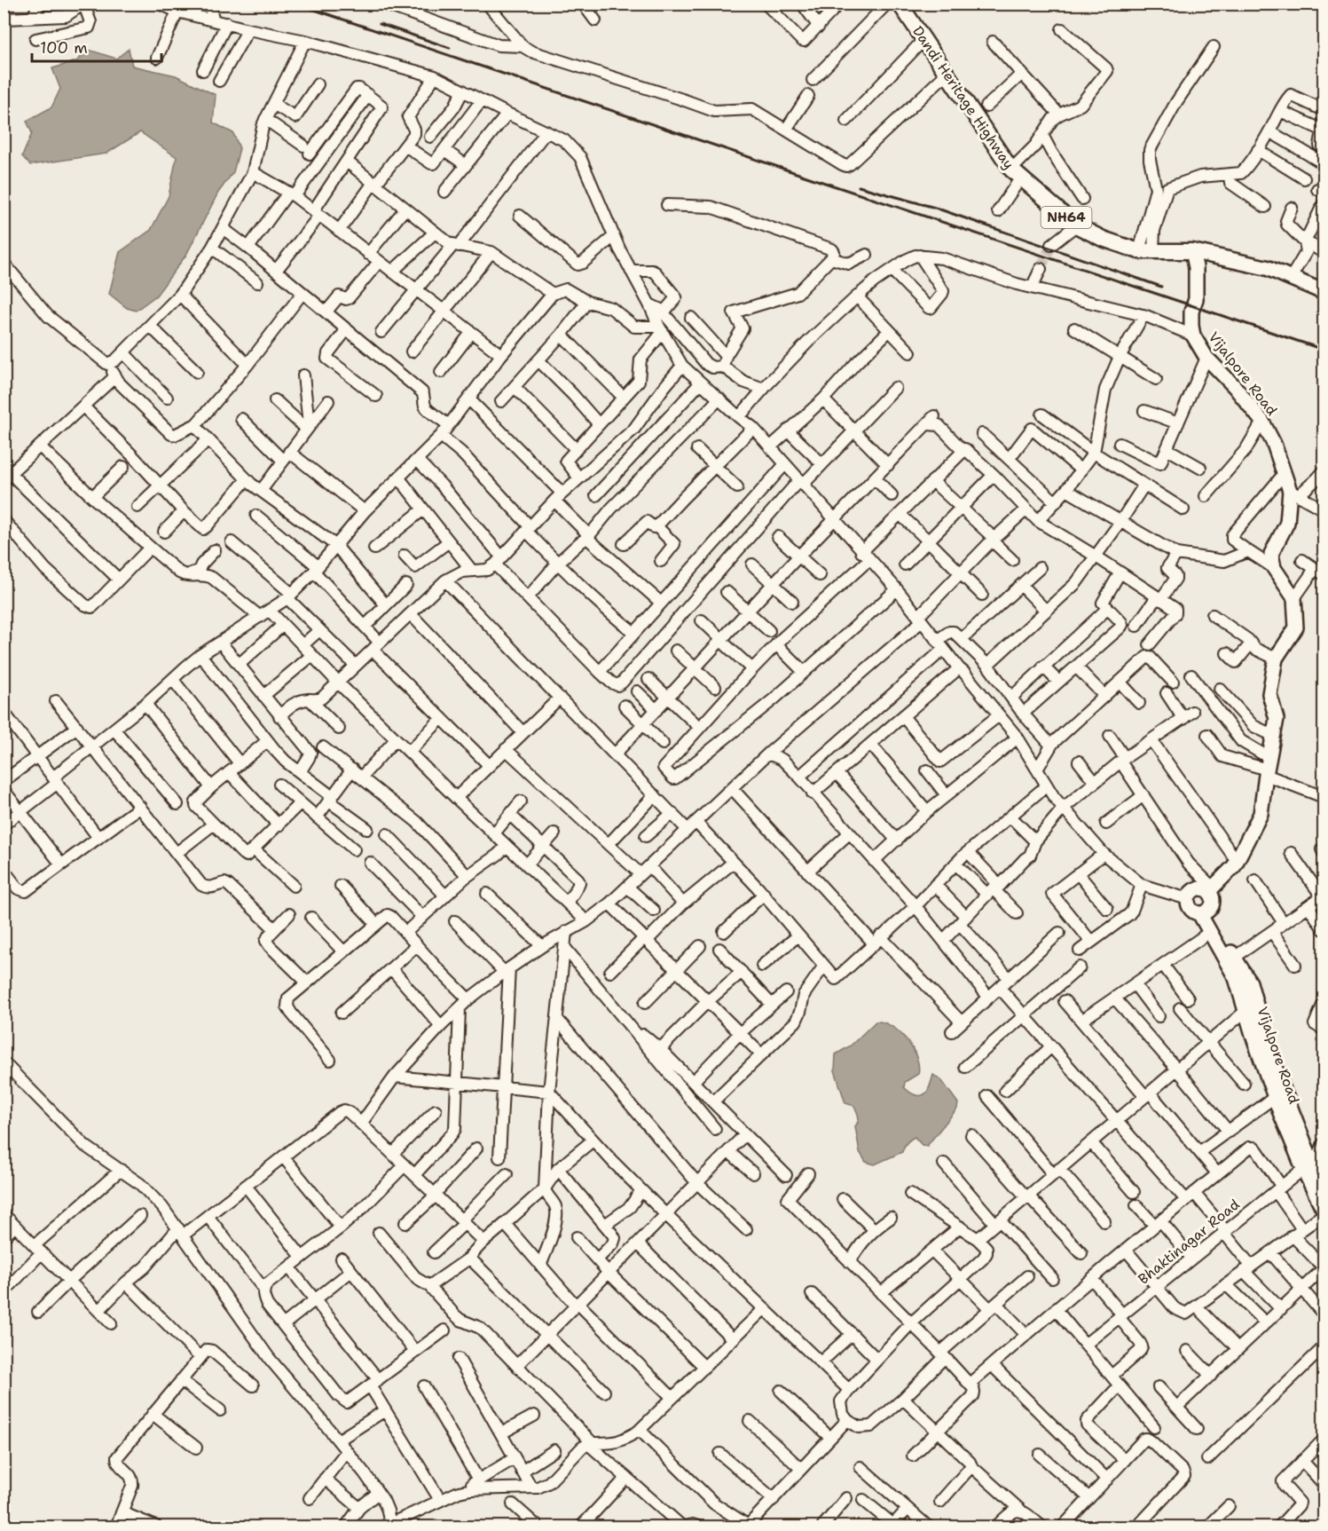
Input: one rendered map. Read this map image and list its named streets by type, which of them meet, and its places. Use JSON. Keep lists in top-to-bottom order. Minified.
{"streets":{"highway":["Dandi Heritage Highway","NH64"],"main road":["Vijalpore Road"],"street":["Bhaktinagar Road"]},"crossings":[["Dandi Heritage Highway","Vijalpore Road"],["Vijalpore Road","Bhaktinagar Road"]],"scale_bar":"100 m"}
